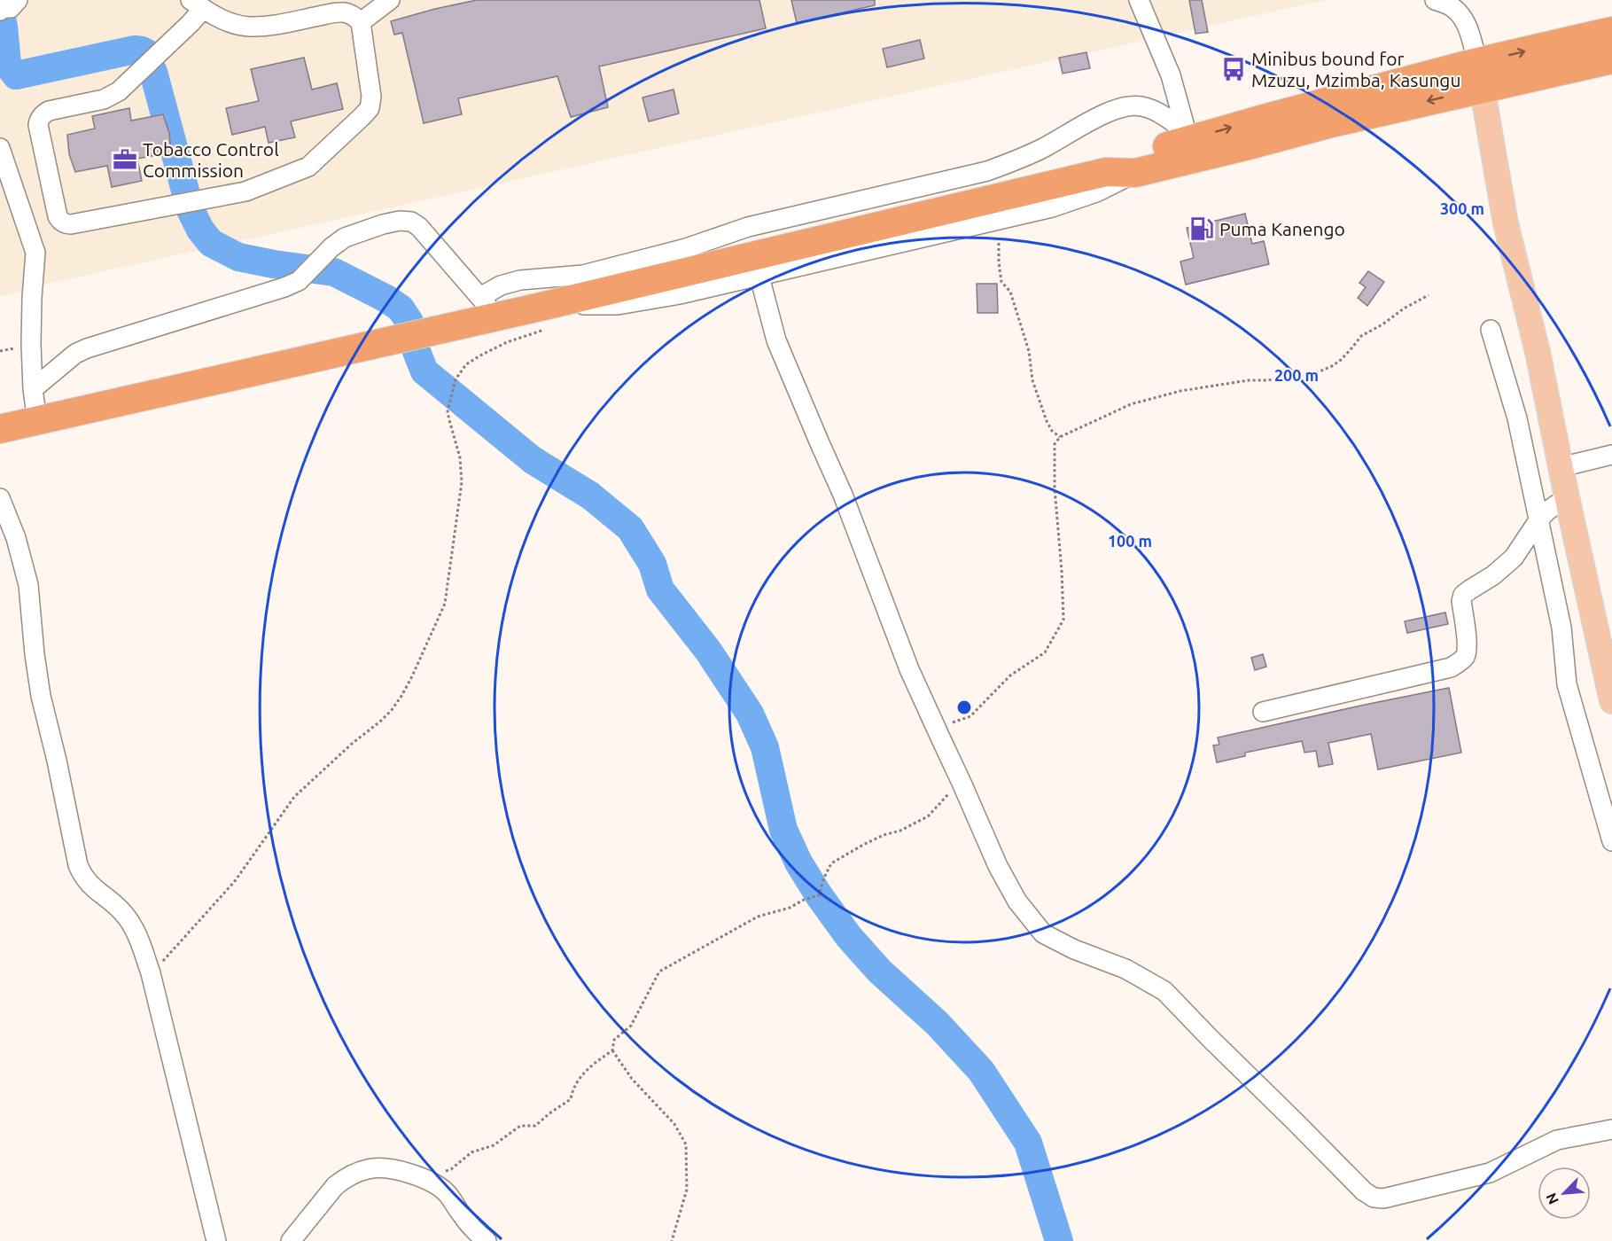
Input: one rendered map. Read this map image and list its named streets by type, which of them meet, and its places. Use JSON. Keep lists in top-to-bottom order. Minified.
{"places":{"bus stop":["Minibus bound for Mzuzu, Mzimba, Kasungu"],"office":["Tobacco Control Commission"],"fuel station":["Puma Kanengo"]},"north":"bottom left","rings":["300 m","200 m","100 m"]}
